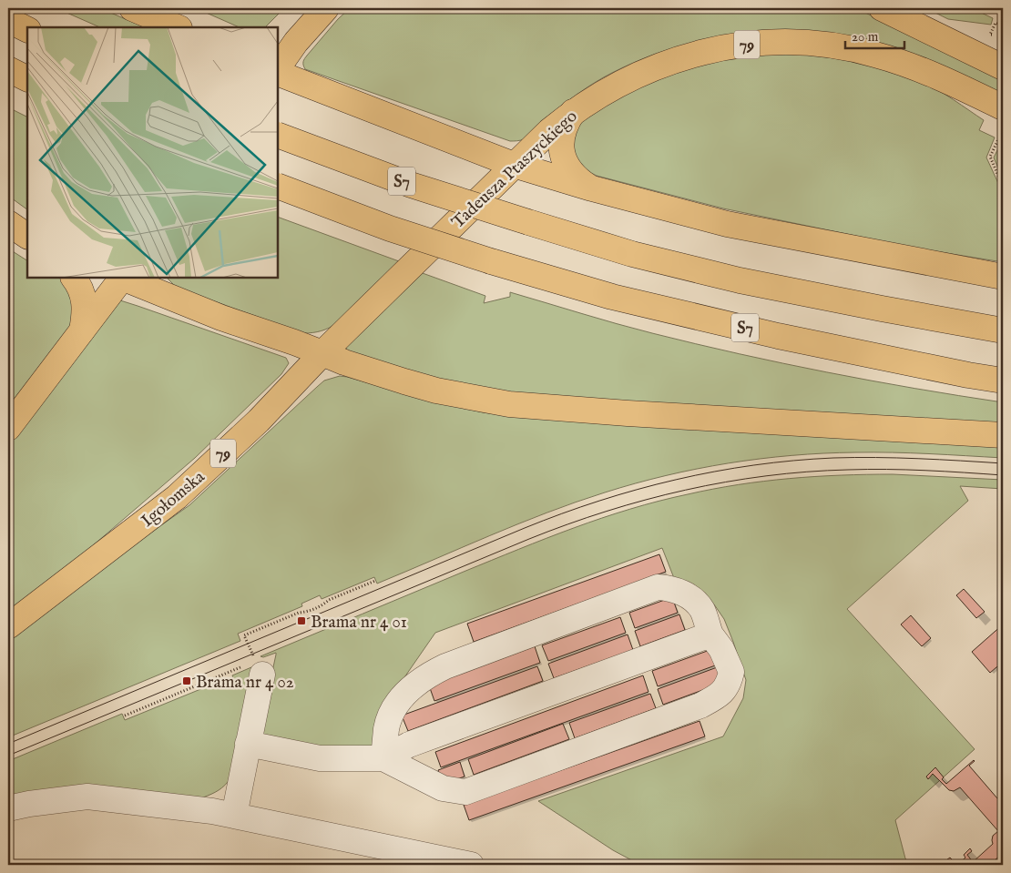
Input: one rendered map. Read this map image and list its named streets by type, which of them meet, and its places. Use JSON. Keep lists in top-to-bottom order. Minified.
{"streets":{"main road":["79","Tadeusza Ptaszyckiego","S7","Igołomska"]},"crossings":[["Tadeusza Ptaszyckiego","Igołomska"]],"places":{"transit":["Brama nr 4 01","Brama nr 4 02"]},"scale_bar":"20 m"}
